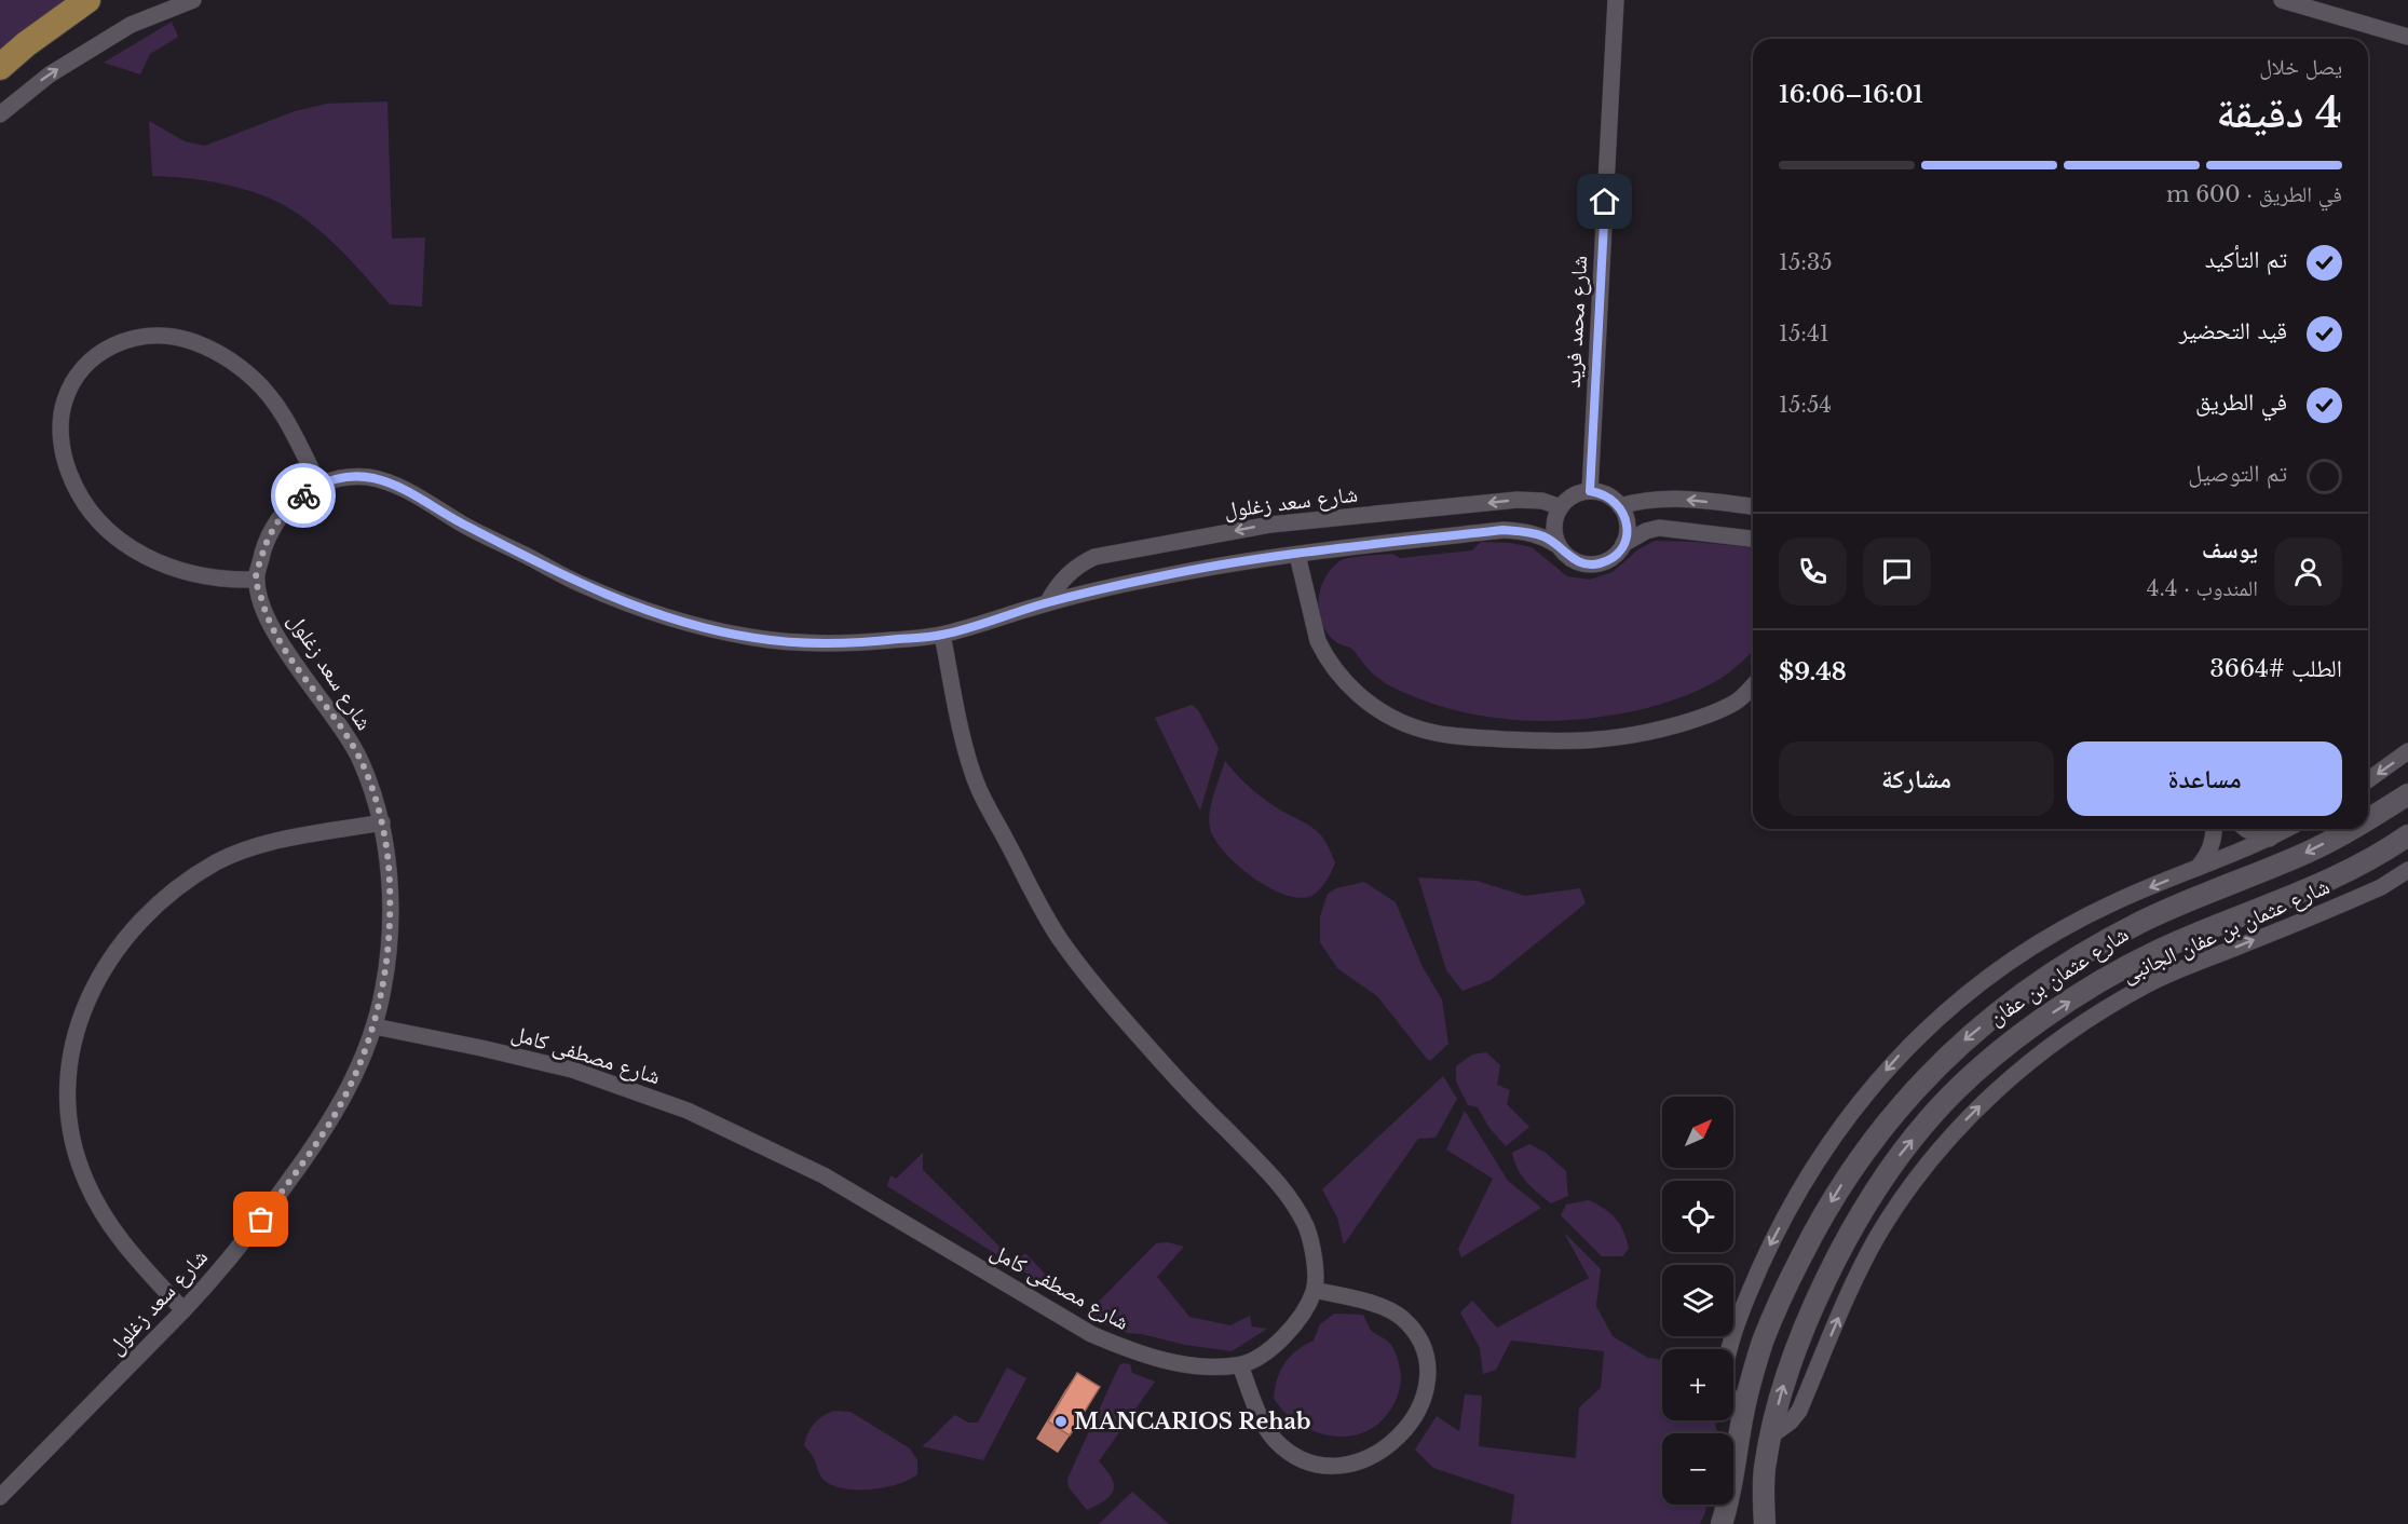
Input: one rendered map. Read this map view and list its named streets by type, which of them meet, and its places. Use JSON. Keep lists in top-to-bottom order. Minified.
{"streets":{"street":["شارع محمد فريد","شارع سعد زغلول","شارع عثمان بن عفان الجانبى","شارع عثمان بن عفان","شارع مصطفى كامل"]},"crossings":[["شارع محمد فريد","شارع سعد زغلول"],["شارع سعد زغلول","شارع مصطفى كامل"],["شارع عثمان بن عفان الجانبى","شارع عثمان بن عفان"]],"places":["MANCARIOS Rehab"],"north":"top right","page":{"heading":["4 دقيقة","يصل خلال","16:01–16:06"],"panel":["يوسف","المندوب · 4.4","الطلب #3664","$9.48"],"bar":"في الطريق · 600 m","list":[["تم التأكيد","15:35"],["قيد التحضير","15:41"],["في الطريق","15:54"],"تم التوصيل"],"buttons":["مساعدة","مشاركة"],"map_buttons":["+","−"]}}
